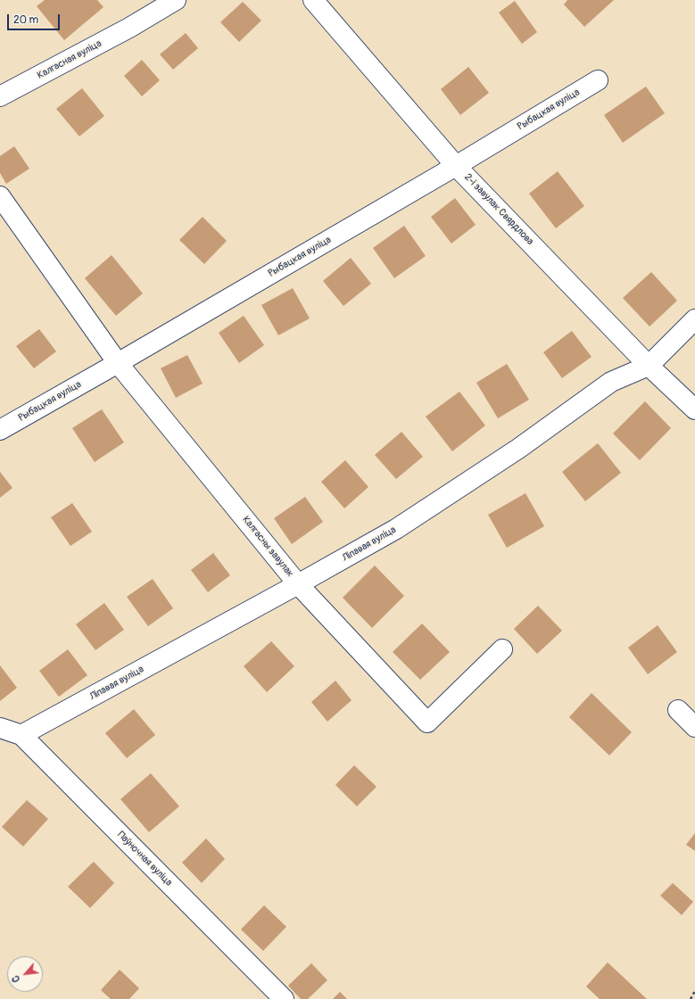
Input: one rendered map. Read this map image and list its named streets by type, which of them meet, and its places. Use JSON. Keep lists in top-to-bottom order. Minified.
{"streets":{"street":["Калгасная вуліца","Рыбацкая вуліца","2-і завулак Свярдлова","Ліпавая вуліца","Калгасны завулак","Паўночная вуліца"]},"crossings":[["Рыбацкая вуліца","2-і завулак Свярдлова"],["Рыбацкая вуліца","Калгасны завулак"],["2-і завулак Свярдлова","Ліпавая вуліца"],["Ліпавая вуліца","Калгасны завулак"],["Ліпавая вуліца","Паўночная вуліца"]],"scale_bar":"20 m","north":"bottom left"}
